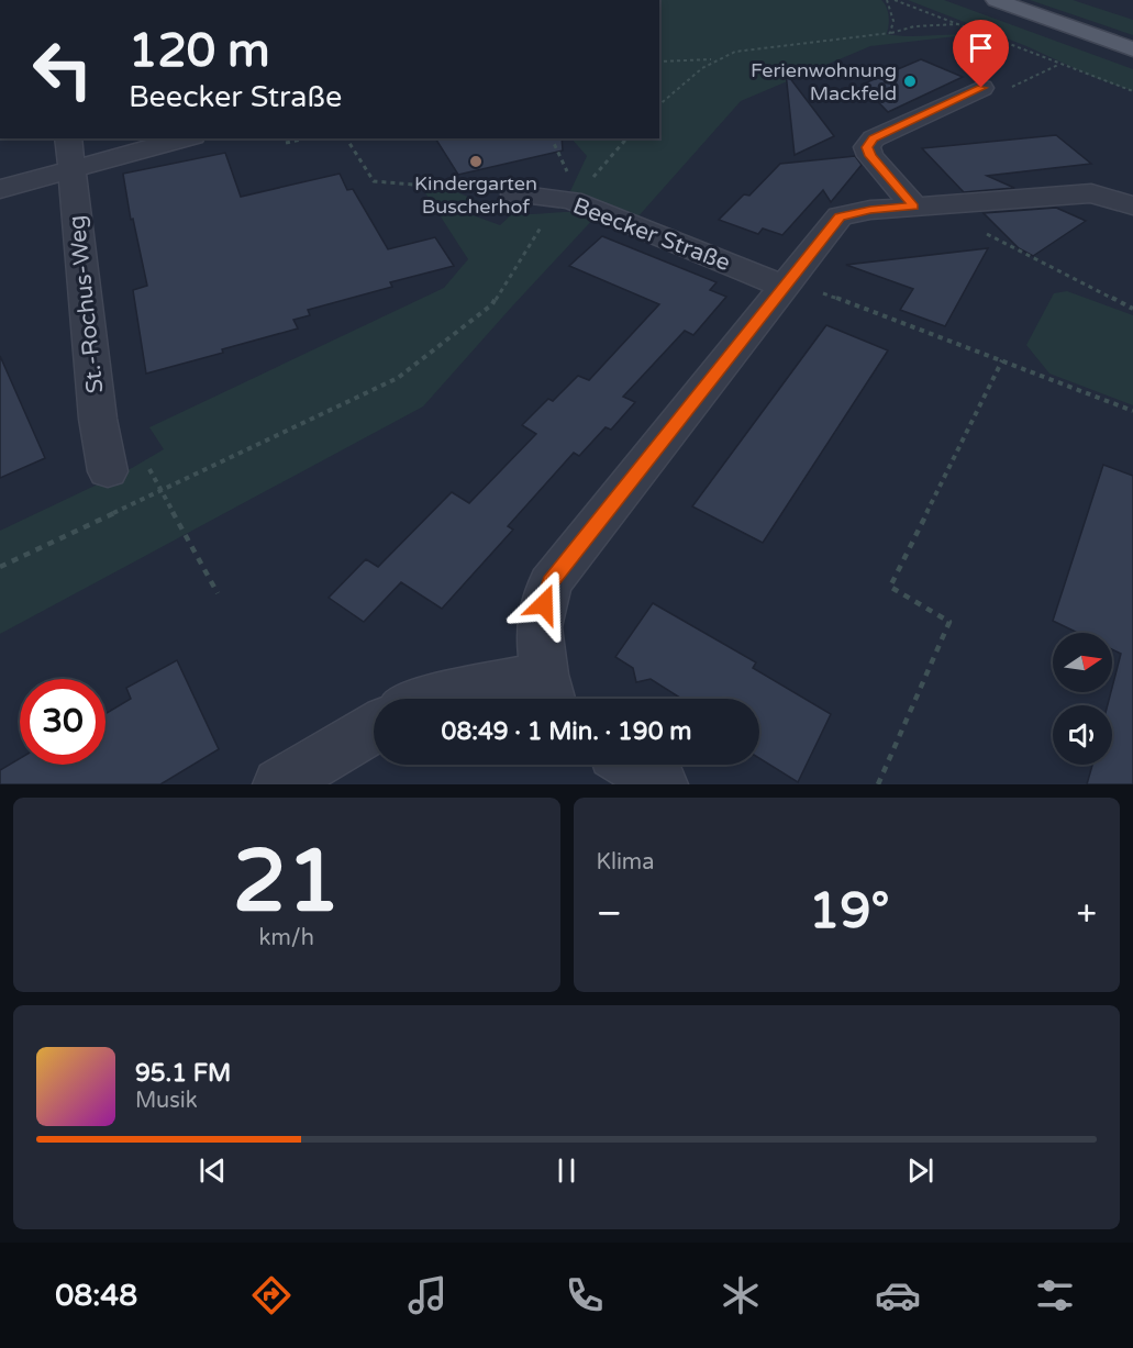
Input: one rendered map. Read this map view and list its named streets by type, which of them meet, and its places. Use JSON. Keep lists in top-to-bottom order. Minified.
{"streets":{"street":["Beecker Straße","St.-Rochus-Weg"]},"places":["Ferienwohnung Mackfeld","Kindergarten Buscherhof"],"north":"right","page":{"turn":["120 m","Beecker Straße"],"limit":"30","trip":"08:49 · 1 Min. · 190 m","tile":[["21","km/h"],"Klima"],"heat":["−","19°","+"],"song":["95.1 FM","Musik"],"tabs":"08:48"}}
